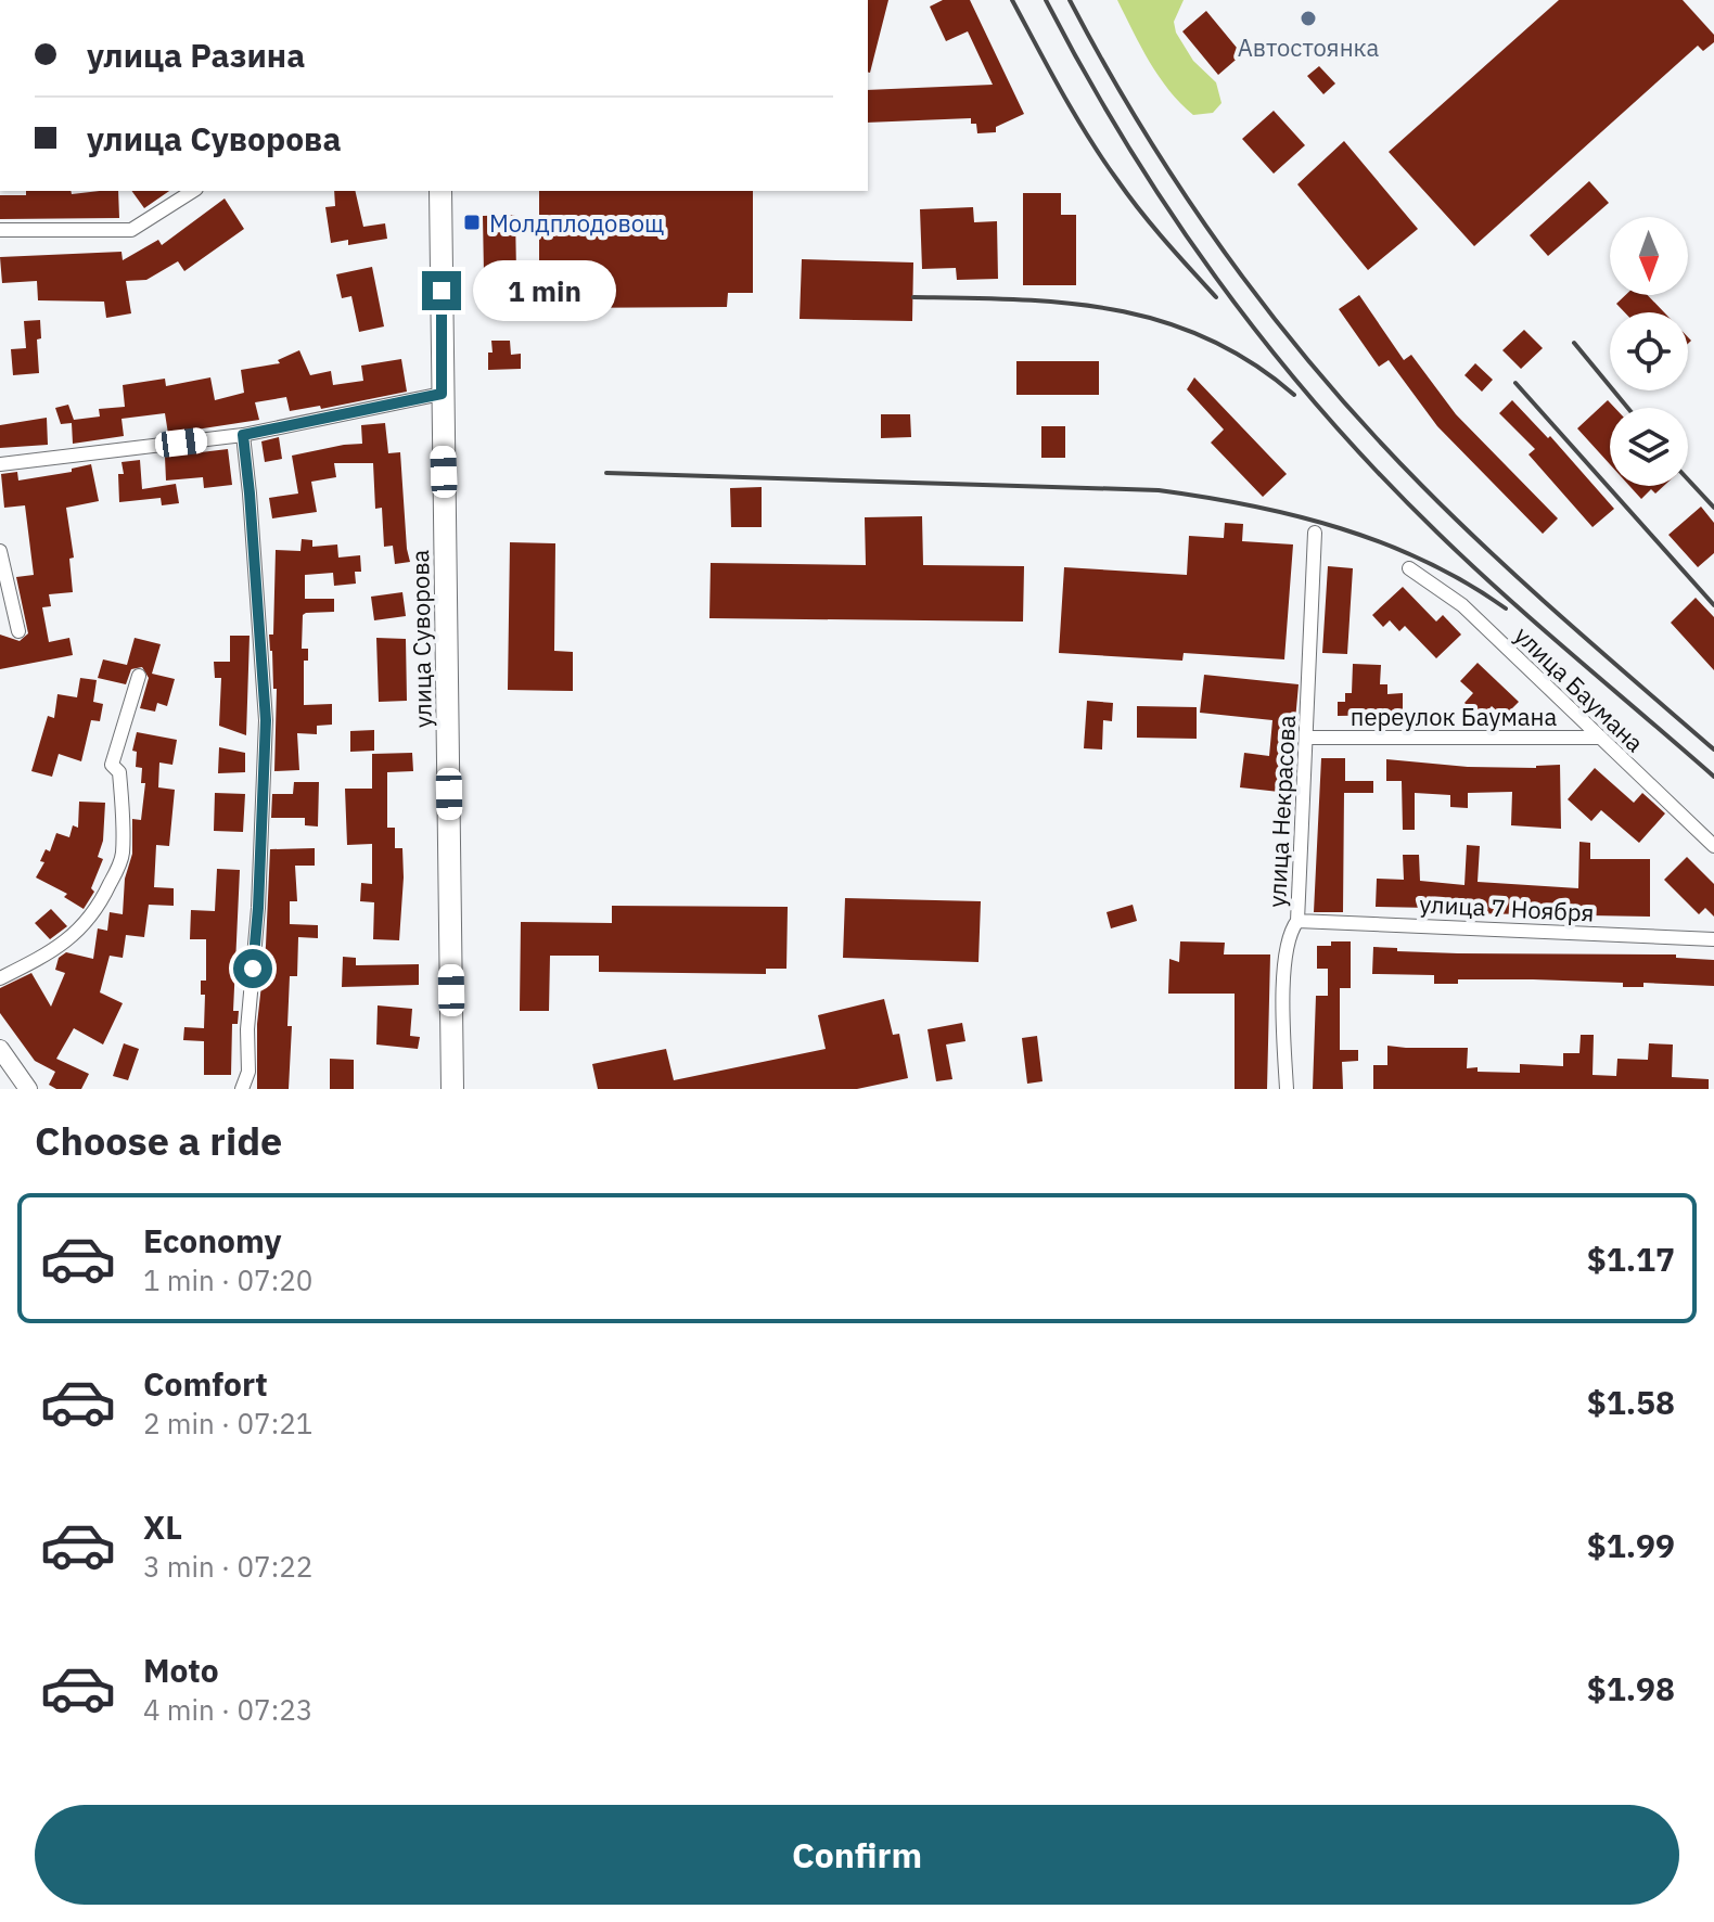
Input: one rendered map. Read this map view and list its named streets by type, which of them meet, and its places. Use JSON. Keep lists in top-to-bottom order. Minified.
{"streets":{"main road":["улица Суворова"],"street":["улица Баумана","переулок Баумана","улица Некрасова","улица 7 Ноября"]},"crossings":[["улица Баумана","переулок Баумана"],["переулок Баумана","улица Некрасова"],["улица Некрасова","улица 7 Ноября"]],"places":{"other":["Автостоянка"],"transit":["Молдплодовощ"]},"north":"bottom","page":{"banner":["улица Разина","улица Суворова"],"bubble":"1 min","heading":"Choose a ride","list":[{"name":"Economy","note":"1 min · 07:20","value":"$1.17"},{"name":"Comfort","note":"2 min · 07:21","value":"$1.58"},{"name":"XL","note":"3 min · 07:22","value":"$1.99"},{"name":"Moto","note":"4 min · 07:23","value":"$1.98"}],"buttons":"Confirm"}}
